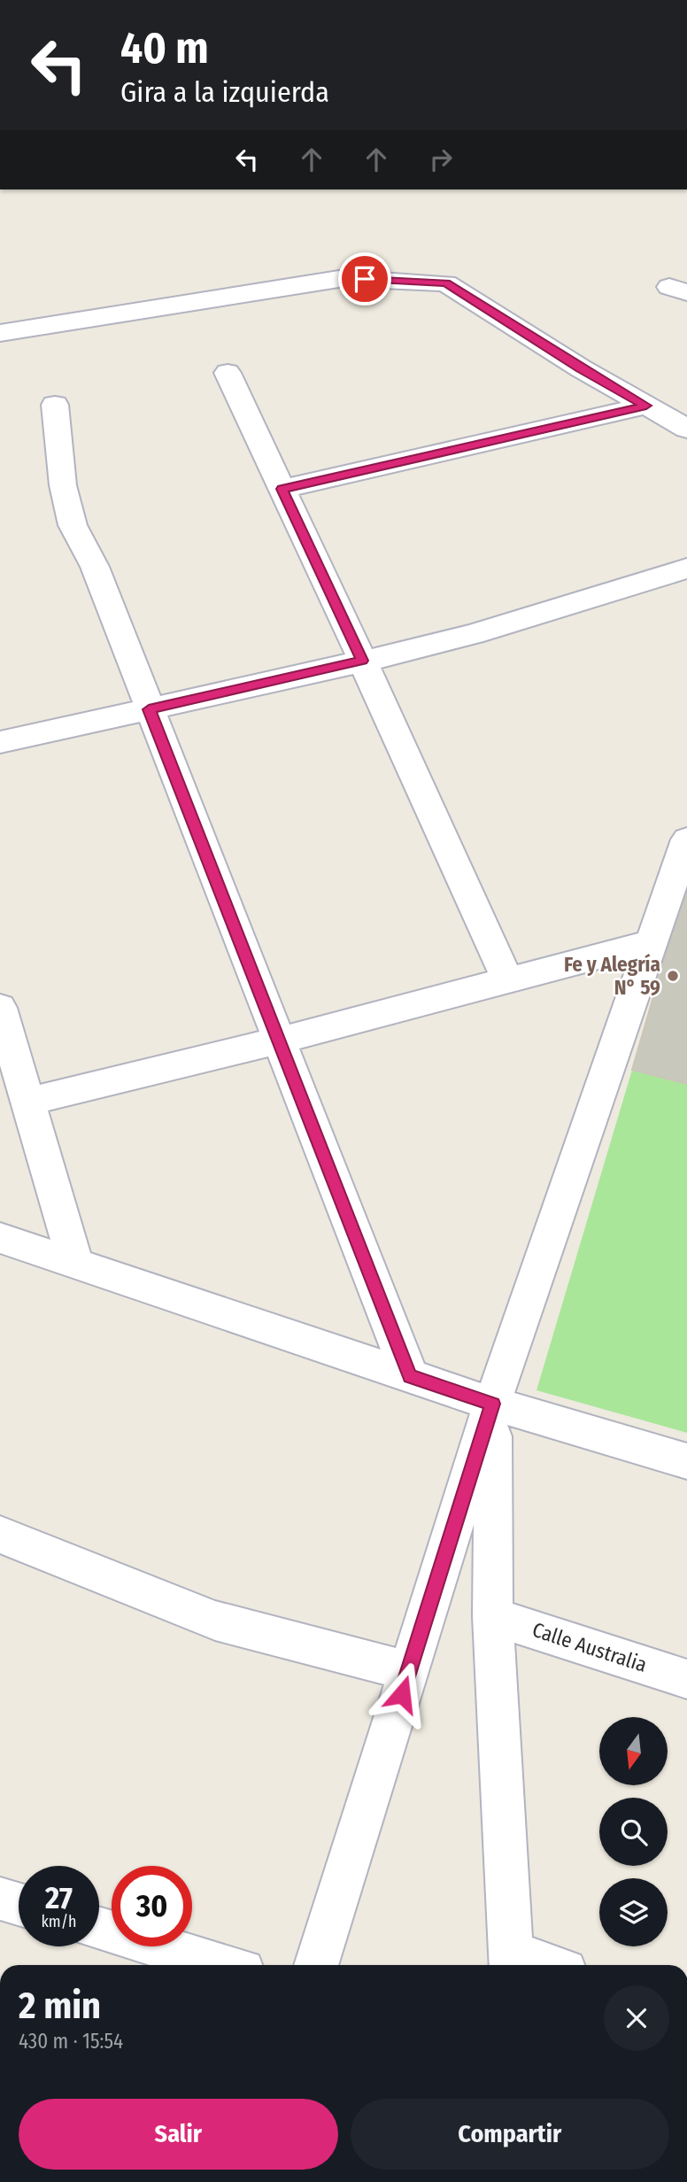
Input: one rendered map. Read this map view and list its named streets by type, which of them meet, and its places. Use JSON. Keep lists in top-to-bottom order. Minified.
{"streets":{"street":["Calle Australia"]},"places":["Fe y Alegría N° 59"],"north":"bottom","page":{"turn":["40 m","Gira a la izquierda"],"speed":"27 km/h","limit":"30","heading":["2 min","430 m · 15:54"],"buttons":["Salir","Compartir"]}}
